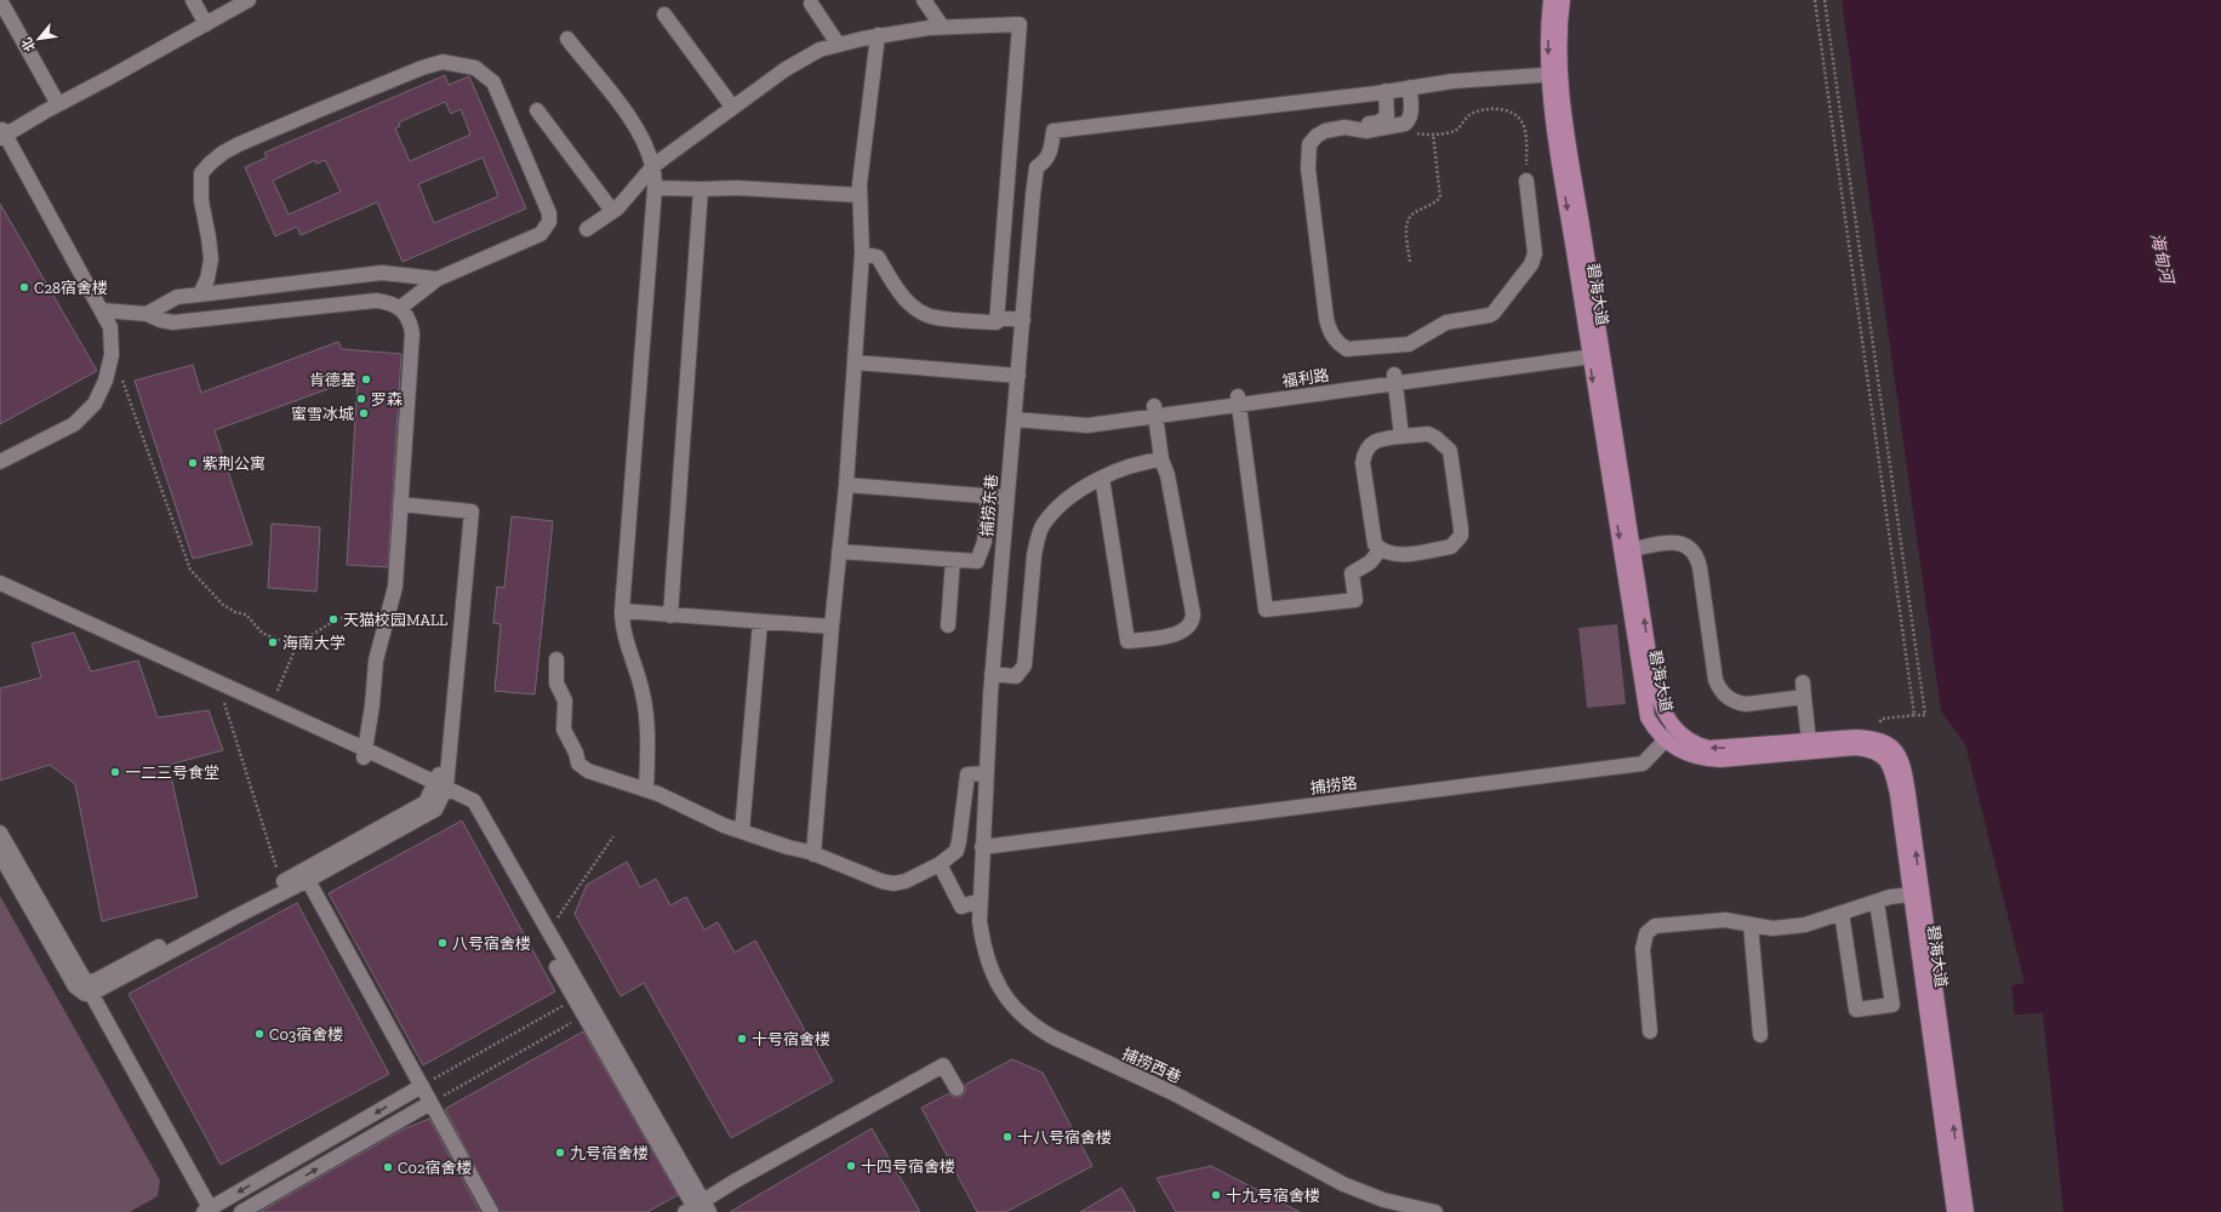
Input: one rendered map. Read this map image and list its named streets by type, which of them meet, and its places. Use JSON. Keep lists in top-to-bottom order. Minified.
{"streets":{"main road":["碧海大道"],"street":["福利路","捕捞东巷","捕捞路","捕捞西巷"]},"crossings":[["碧海大道","福利路"],["碧海大道","捕捞路"],["福利路","捕捞东巷"],["捕捞东巷","捕捞路"],["捕捞东巷","捕捞西巷"],["捕捞路","捕捞西巷"]],"water":["海甸河"],"places":["C28宿舍楼","肯德基","罗森","蜜雪冰城","紫荆公寓","天猫校园MALL","海南大学","一二三号食堂","八号宿舍楼","C03宿舍楼","十号宿舍楼","十八号宿舍楼","九号宿舍楼","十四号宿舍楼","C02宿舍楼","十九号宿舍楼"],"north":"bottom left"}
